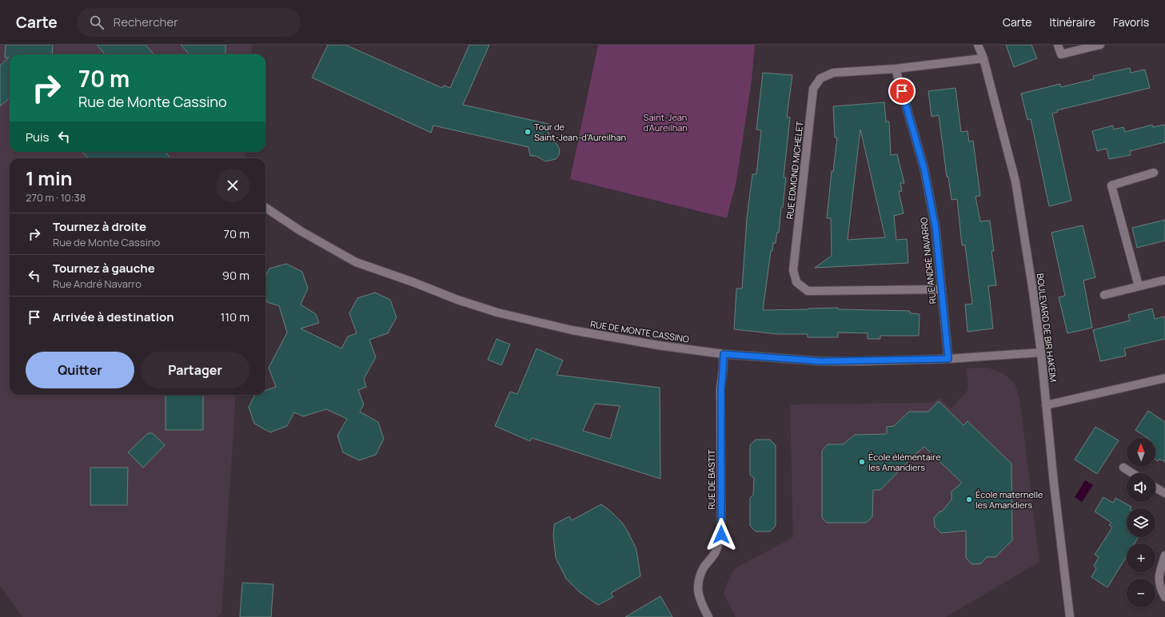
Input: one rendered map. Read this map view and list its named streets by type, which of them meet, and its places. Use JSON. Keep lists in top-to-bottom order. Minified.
{"streets":{"street":["RUE EDMOND MICHELET","RUE ANDRÉ NAVARRO","BOULEVARD DE BIR HAKEIM","RUE DE MONTE CASSINO","RUE DE BASTIT"]},"crossings":[["RUE EDMOND MICHELET","RUE ANDRÉ NAVARRO"],["RUE EDMOND MICHELET","BOULEVARD DE BIR HAKEIM"],["RUE ANDRÉ NAVARRO","RUE DE MONTE CASSINO"],["BOULEVARD DE BIR HAKEIM","RUE DE MONTE CASSINO"],["RUE DE MONTE CASSINO","RUE DE BASTIT"]],"parks":["Saint-Jean d'Aureilhan"],"places":["Tour de Saint-Jean-d'Aureilhan","École élémentaire les Amandiers","École maternelle les Amandiers"],"north":"top","page":{"header":"Carte","search":"Rechercher","nav":["Carte","Itinéraire","Favoris"],"turn":["70 m","Rue de Monte Cassino"],"then":"Puis","heading":["1 min","270 m · 10:38"],"list":[{"name":"Tournez à droite","note":"Rue de Monte Cassino","value":"70 m"},{"name":"Tournez à gauche","note":"Rue André Navarro","value":"90 m"},{"name":"Arrivée à destination","value":"110 m"}],"buttons":["Quitter","Partager"],"map_buttons":["+","−"]}}
